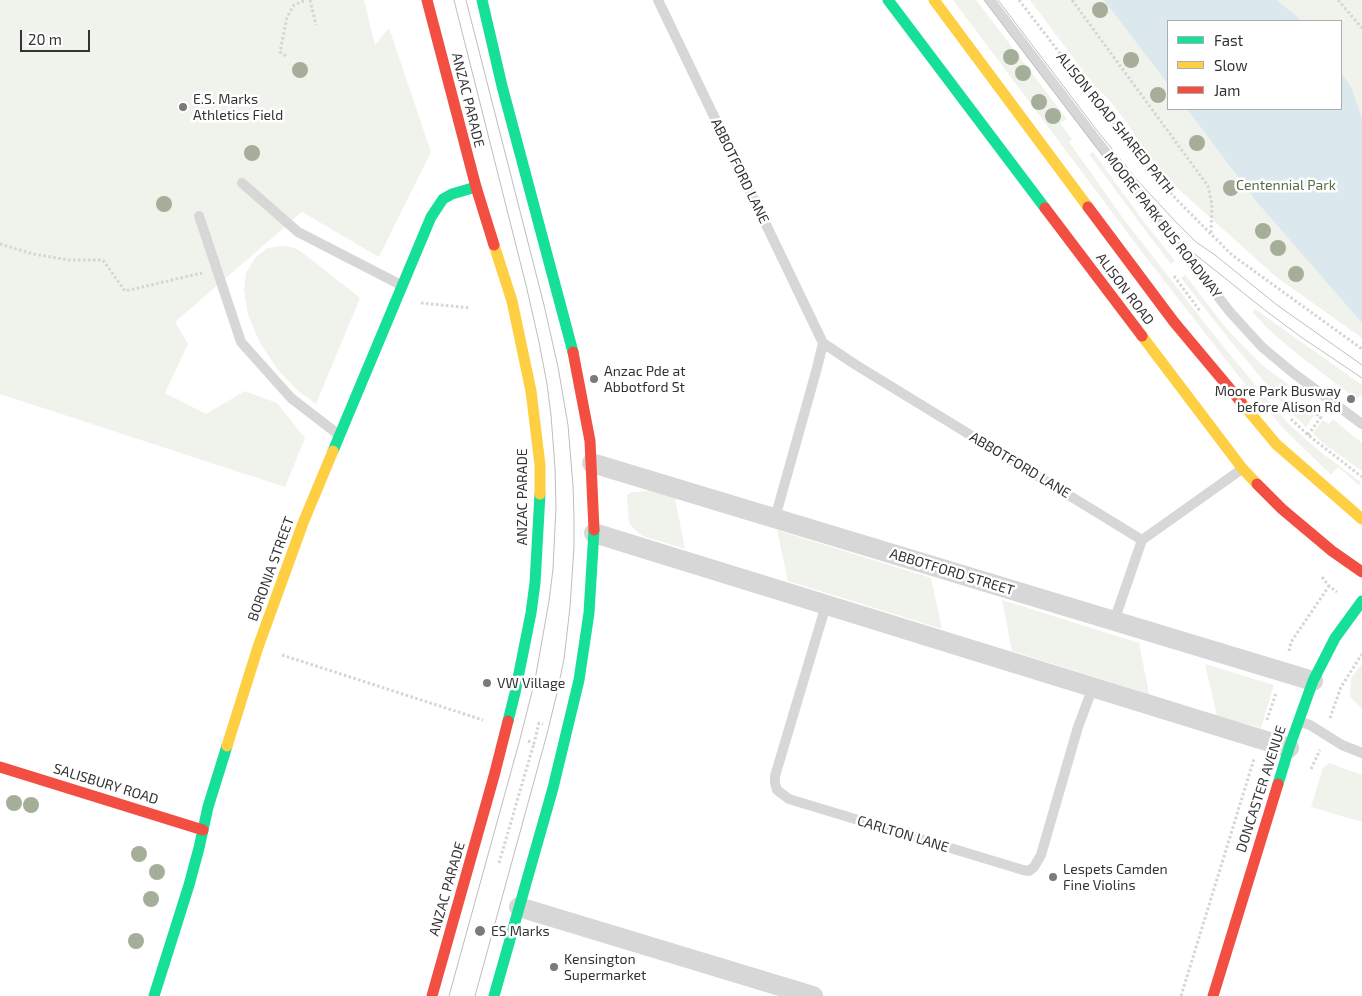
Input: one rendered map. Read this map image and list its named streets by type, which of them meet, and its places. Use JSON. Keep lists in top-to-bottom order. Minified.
{"streets":{"main road":["ANZAC PARADE","ALISON ROAD","BORONIA STREET","SALISBURY ROAD","DONCASTER AVENUE"],"street":["ABBOTFORD STREET"],"lane":["ABBOTFORD LANE","MOORE PARK BUS ROADWAY","CARLTON LANE"],"path":["ALISON ROAD SHARED PATH"]},"crossings":[["ANZAC PARADE","BORONIA STREET"],["BORONIA STREET","SALISBURY ROAD"],["ABBOTFORD STREET","DONCASTER AVENUE"]],"parks":["Centennial Park"],"places":["E.S. Marks Athletics Field","Anzac Pde at Abbotford St","Moore Park Busway before Alison Rd","VW Village","Lespets Camden Fine Violins","ES Marks","Kensington Supermarket"],"legend":["Fast","Slow","Jam"],"scale_bar":"20 m"}
